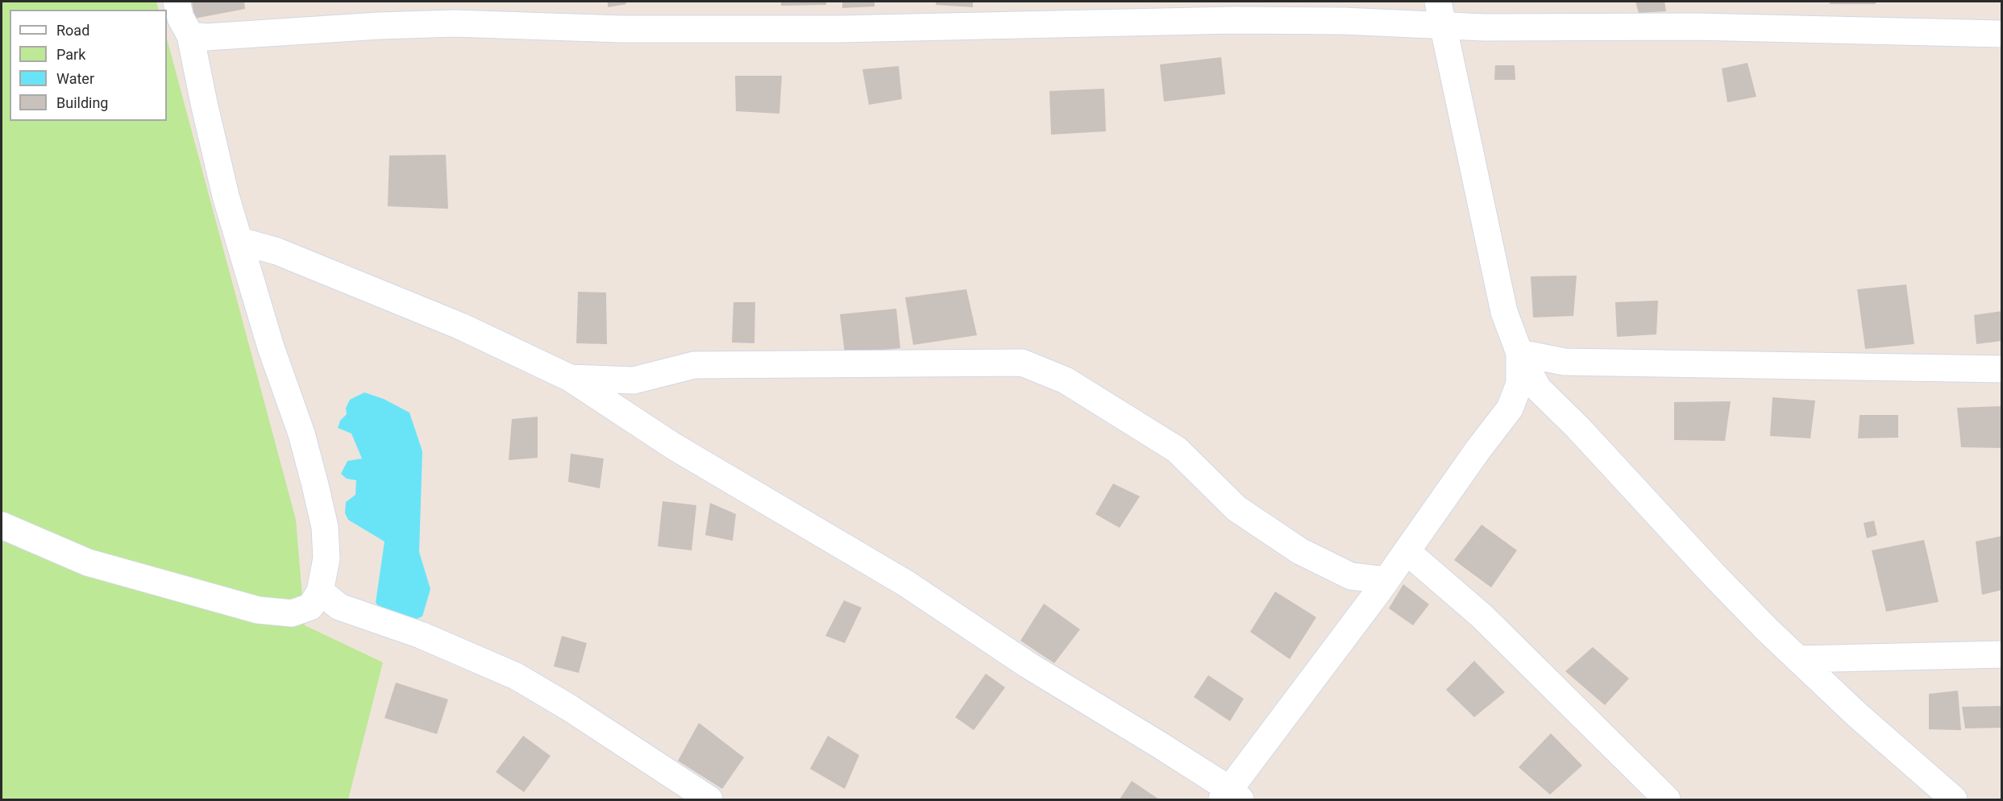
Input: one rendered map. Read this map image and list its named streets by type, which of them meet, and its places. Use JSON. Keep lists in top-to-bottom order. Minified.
{"legend":["Road","Park","Water","Building"]}
